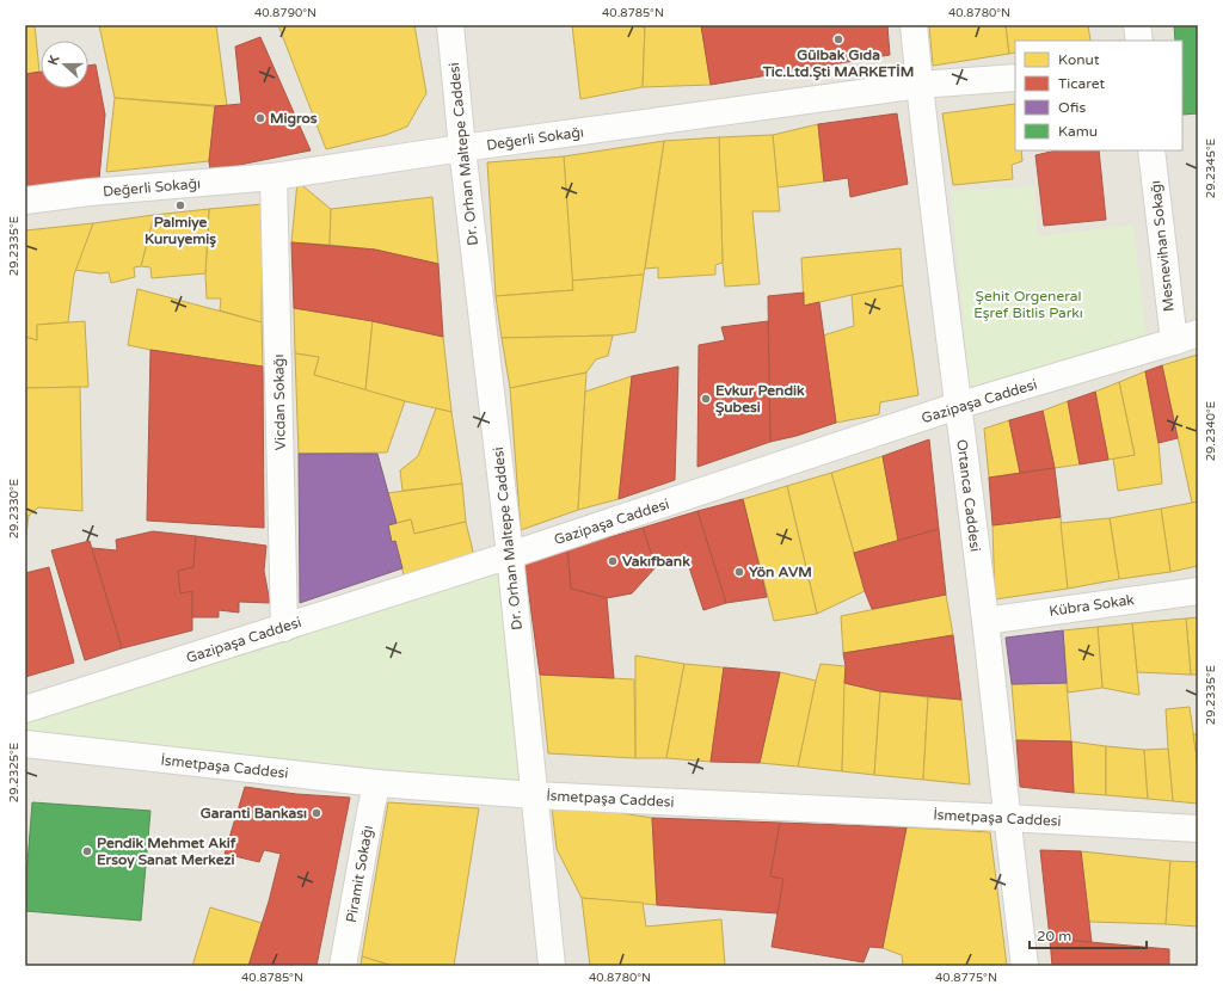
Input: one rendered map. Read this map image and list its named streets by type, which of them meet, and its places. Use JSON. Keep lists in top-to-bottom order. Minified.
{"streets":{"street":["Değerli Sokağı","Dr. Orhan Maltepe Caddesi","Mesnevihan Sokağı","Gazipaşa Caddesi","Vicdan Sokağı","Ortanca Caddesi","Kübra Sokak","İsmetpaşa Caddesi","Piramit Sokağı"]},"crossings":[["Değerli Sokağı","Dr. Orhan Maltepe Caddesi"],["Değerli Sokağı","Vicdan Sokağı"],["Değerli Sokağı","Ortanca Caddesi"],["Dr. Orhan Maltepe Caddesi","Gazipaşa Caddesi"],["Dr. Orhan Maltepe Caddesi","İsmetpaşa Caddesi"],["Mesnevihan Sokağı","Gazipaşa Caddesi"],["Gazipaşa Caddesi","Vicdan Sokağı"],["Gazipaşa Caddesi","Ortanca Caddesi"],["Ortanca Caddesi","Kübra Sokak"],["Ortanca Caddesi","İsmetpaşa Caddesi"],["İsmetpaşa Caddesi","Piramit Sokağı"]],"parks":["Şehit Orgeneral Eşref Bitlis Parkı"],"places":["Gülbak Gıda Tic.Ltd.Şti MARKETİM","Migros","Palmiye Kuruyemiş","Evkur Pendik Şubesi","Vakıfbank","Yön AVM","Garanti Bankası","Pendik Mehmet Akif Ersoy Sanat Merkezi"],"legend":["Konut","Ticaret","Ofis","Kamu"],"scale_bar":"20 m","north":"left","coordinates":["40.8790°N","40.8785°N","40.8780°N","29.2345°E","29.2335°E","29.2340°E","29.2330°E","29.2325°E","40.8775°N"]}
